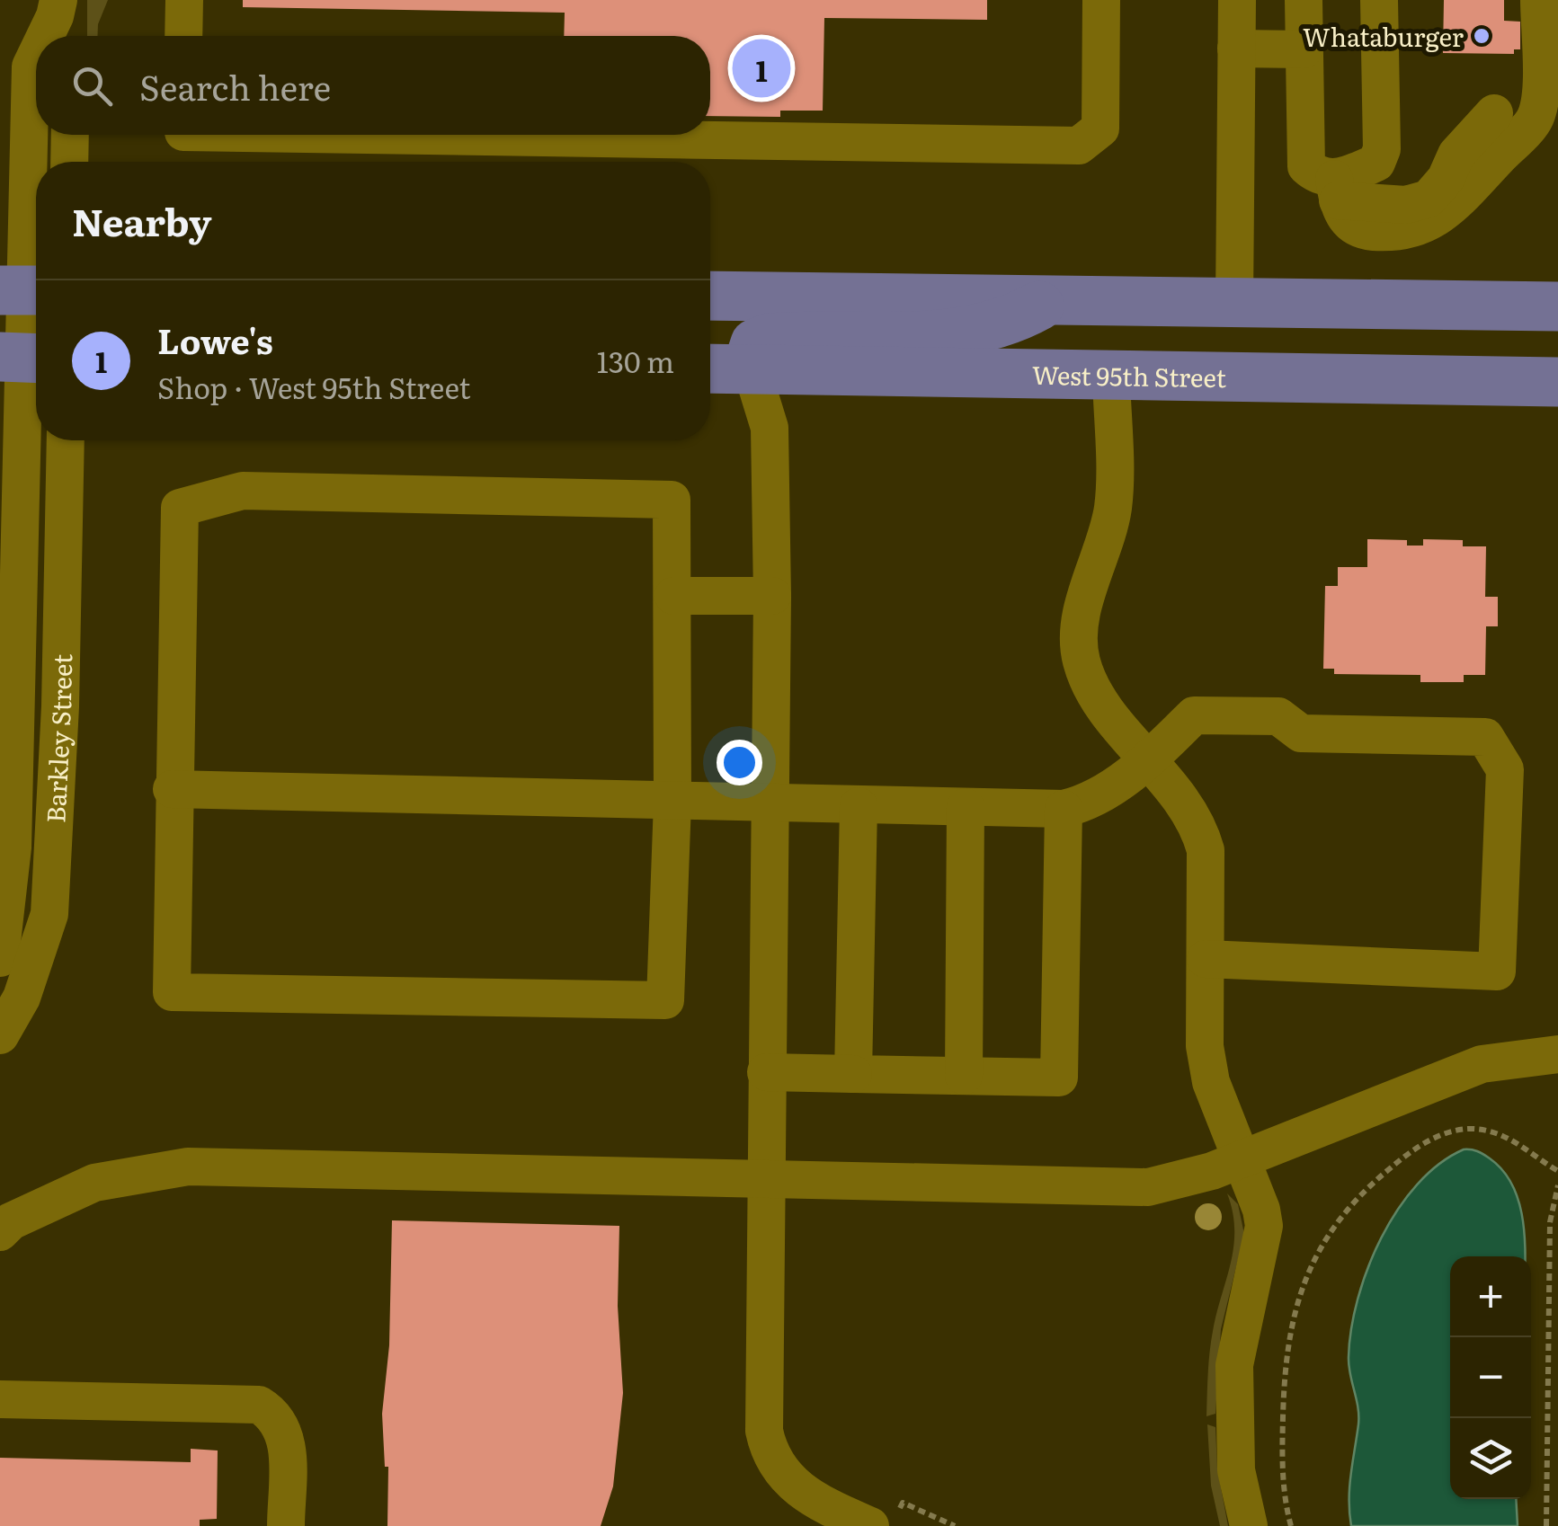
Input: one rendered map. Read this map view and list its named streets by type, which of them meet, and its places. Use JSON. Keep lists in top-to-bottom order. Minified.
{"streets":{"main road":["West 95th Street"],"street":["Barkley Street"]},"places":["Whataburger"],"page":{"pins":"1","search":"Search here","heading":"Nearby","list":[{"mark":"1","name":"Lowe's","note":"Shop · West 95th Street","value":"130 m"}],"map_buttons":["+","−"]}}
